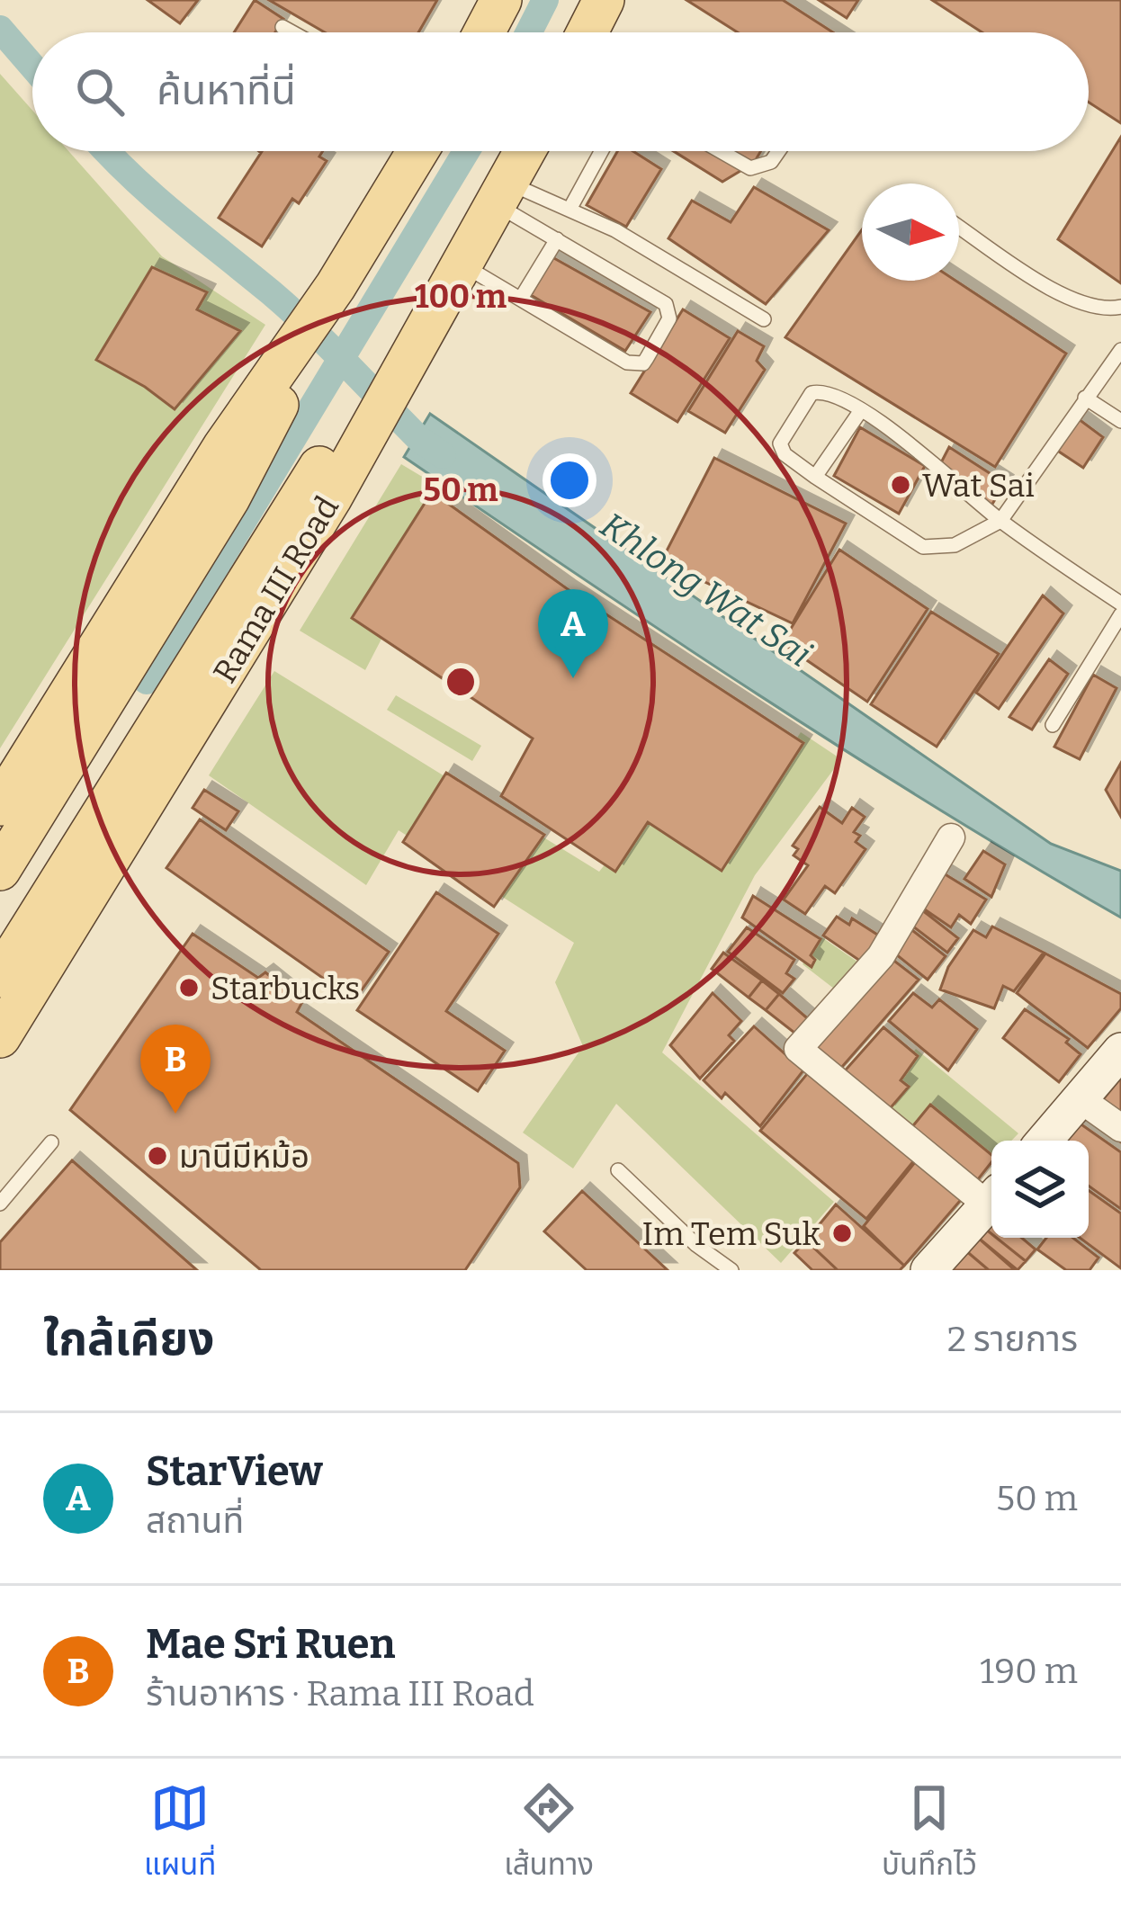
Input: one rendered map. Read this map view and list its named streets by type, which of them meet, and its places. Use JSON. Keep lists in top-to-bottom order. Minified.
{"streets":{"main road":["Rama III Road"]},"water":["Khlong Wat Sai"],"places":["Wat Sai","Starbucks","มานีมีหม้อ","Im Tem Suk"],"north":"right","page":{"search":"ค้นหาที่นี่","pins":["A","B"],"heading":["ใกล้เคียง","2 รายการ"],"list":[{"mark":"A","name":"StarView","note":"สถานที่","value":"50 m"},{"mark":"B","name":"Mae Sri Ruen","note":"ร้านอาหาร · Rama III Road","value":"190 m"}],"nav":["แผนที่","เส้นทาง","บันทึกไว้"]},"rings":["100 m","50 m"]}
